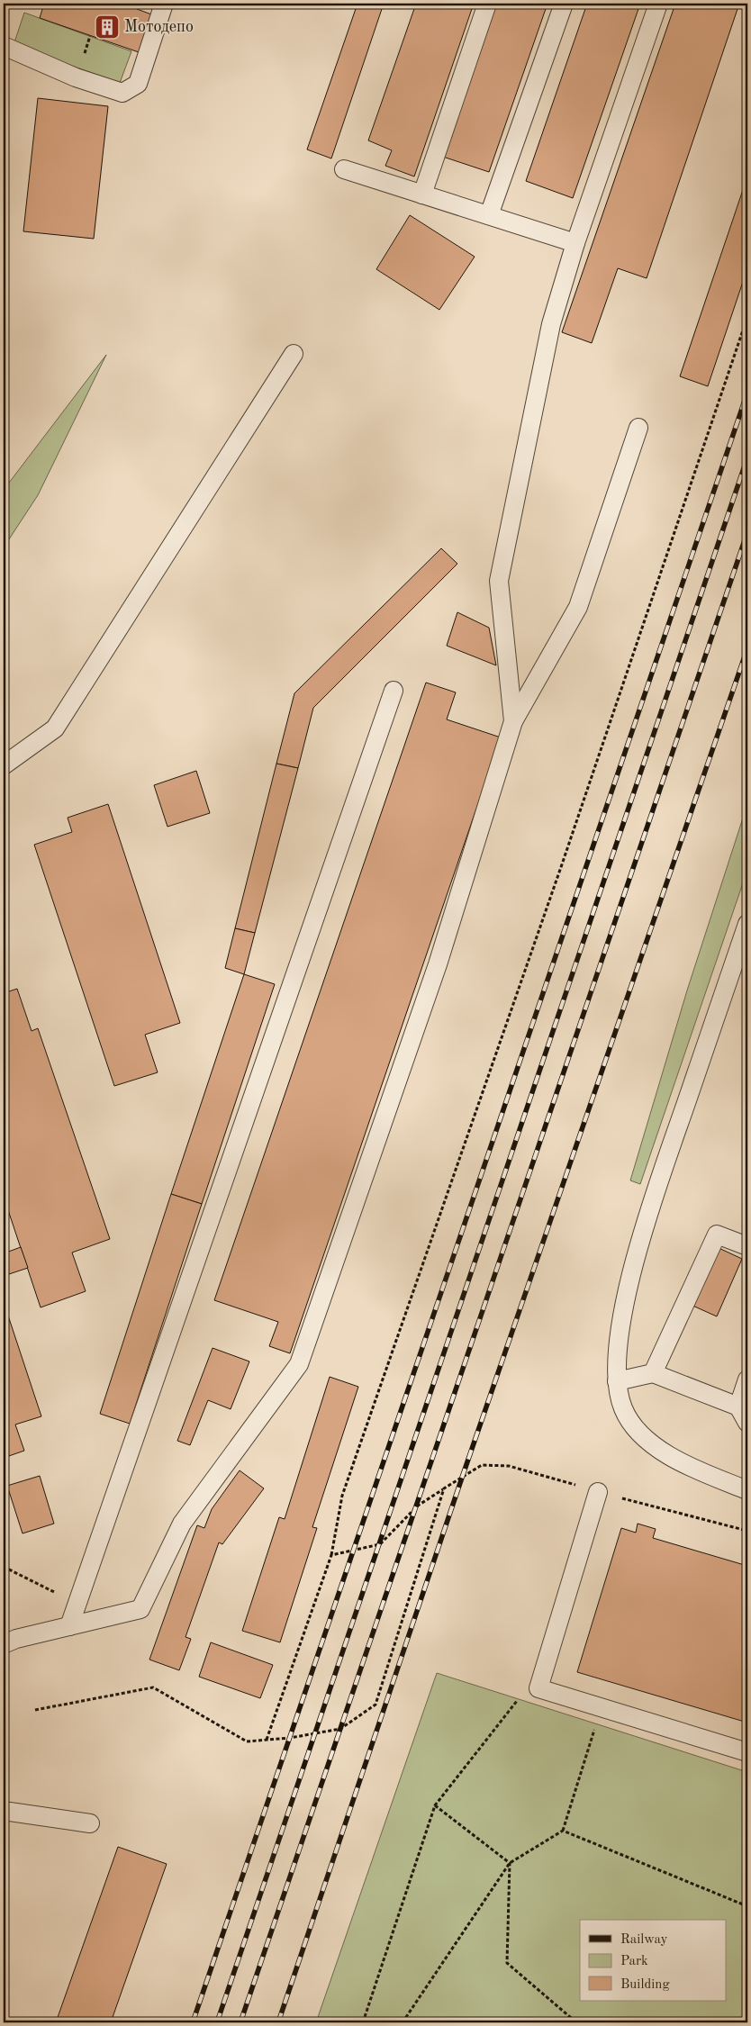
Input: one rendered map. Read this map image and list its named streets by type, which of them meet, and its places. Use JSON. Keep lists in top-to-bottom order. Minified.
{"places":{"building":["Мотодепо"]},"legend":["Railway","Park","Building"]}
